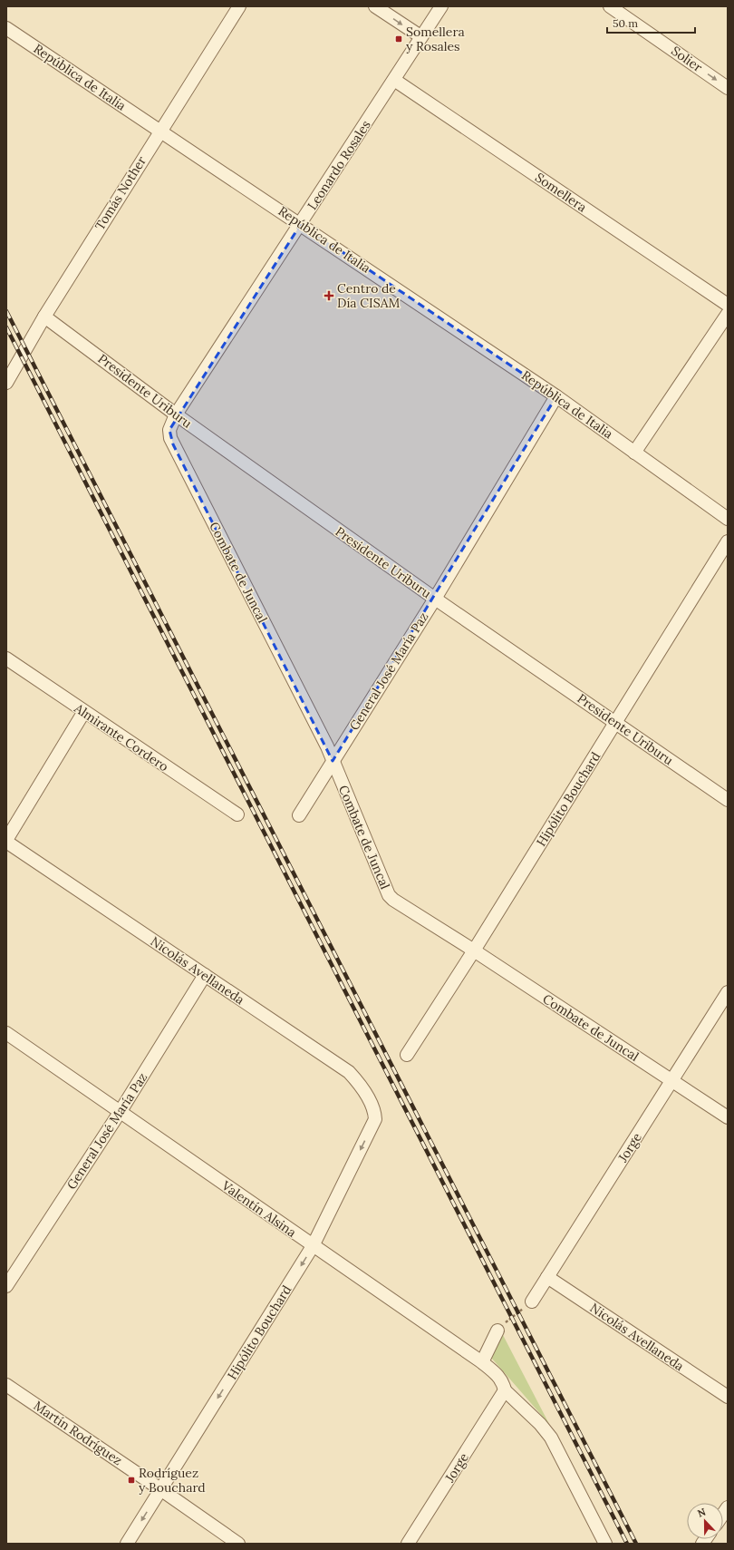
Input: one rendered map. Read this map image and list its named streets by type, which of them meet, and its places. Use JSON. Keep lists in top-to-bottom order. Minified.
{"streets":{"street":["Solier","República de Italia","Leonardo Rosales","Somellera","Tomás Nother","Presidente Uriburu","Combate de Juncal","General José María Paz","Almirante Cordero","Hipólito Bouchard","Nicolás Avellaneda","Jorge","Valentín Alsina","Martín Rodríguez"]},"crossings":[["República de Italia","Leonardo Rosales"],["República de Italia","Tomás Nother"],["República de Italia","General José María Paz"],["Leonardo Rosales","Somellera"],["Leonardo Rosales","Presidente Uriburu"],["Leonardo Rosales","Combate de Juncal"],["Tomás Nother","Presidente Uriburu"],["Presidente Uriburu","Combate de Juncal"],["Presidente Uriburu","General José María Paz"],["Presidente Uriburu","Hipólito Bouchard"],["Combate de Juncal","General José María Paz"],["Combate de Juncal","Hipólito Bouchard"],["Combate de Juncal","Jorge"],["General José María Paz","Nicolás Avellaneda"],["General José María Paz","Valentín Alsina"],["Hipólito Bouchard","Nicolás Avellaneda"],["Hipólito Bouchard","Valentín Alsina"],["Hipólito Bouchard","Martín Rodríguez"],["Nicolás Avellaneda","Jorge"],["Jorge","Valentín Alsina"]],"one_way":["Solier","Hipólito Bouchard"],"places":{"transit":["Somellera y Rosales","Rodríguez y Bouchard"],"health":["Centro de Día CISAM"]},"scale_bar":"50 m","north":"top"}
